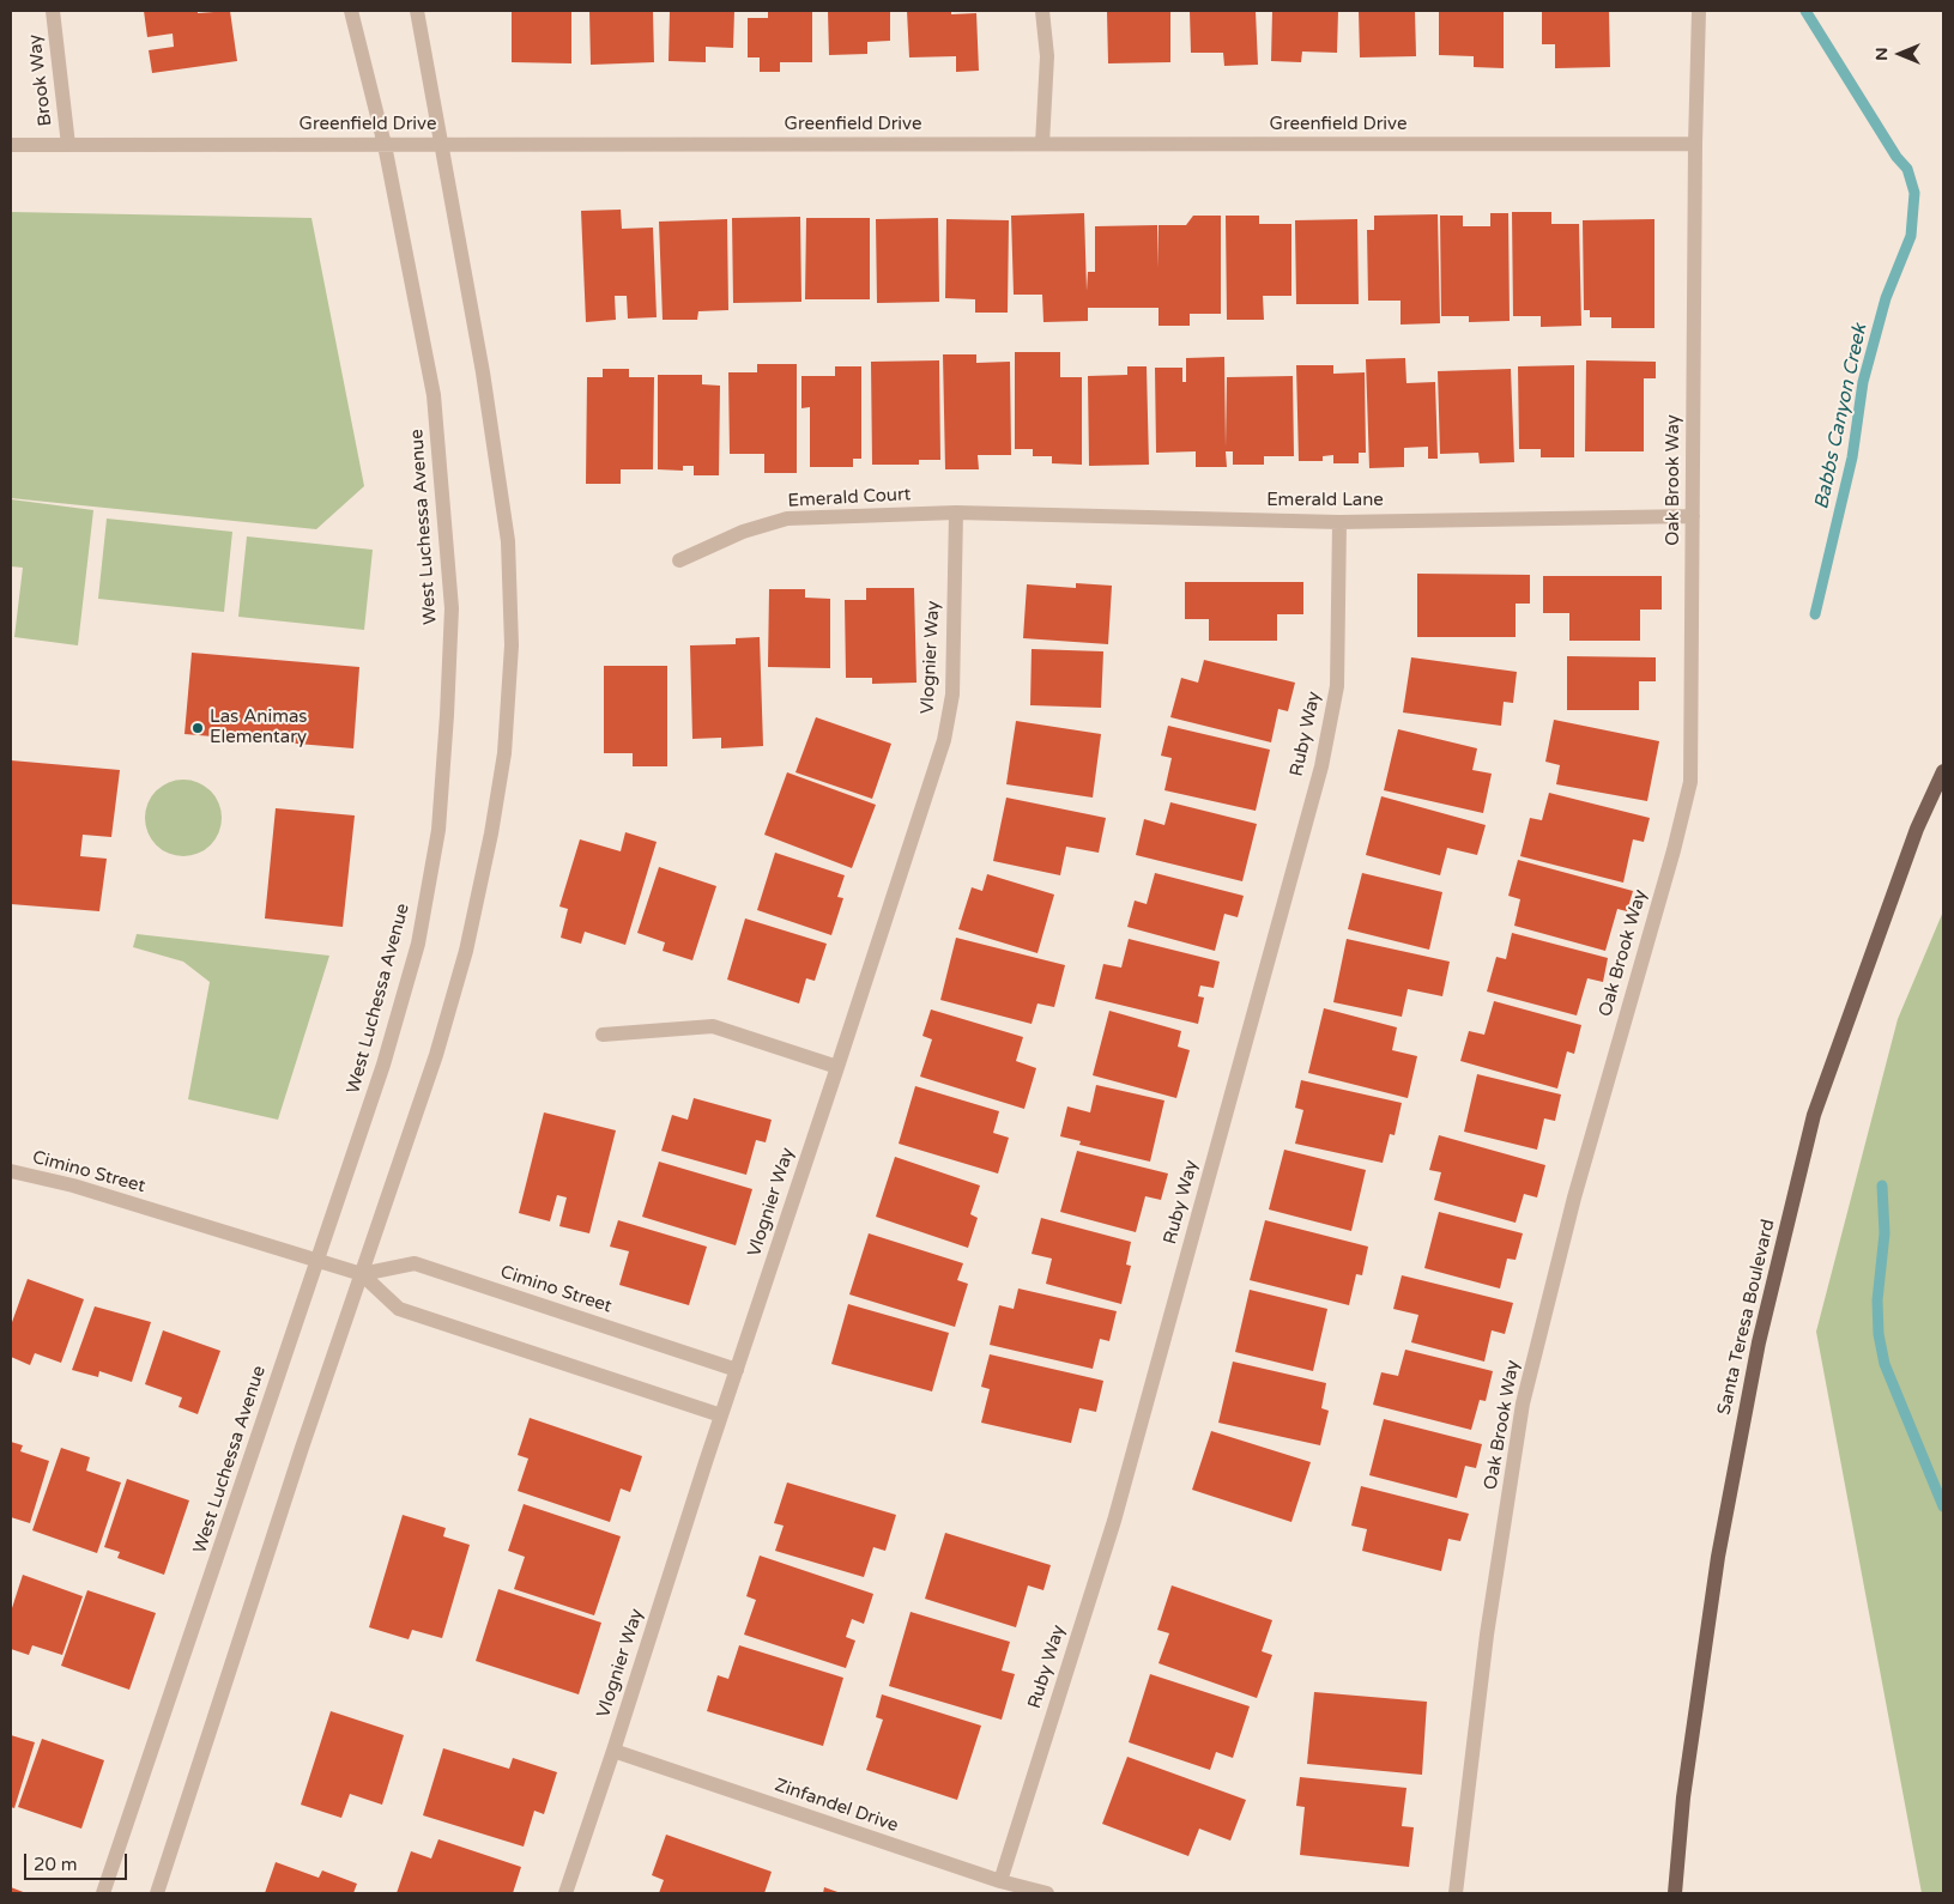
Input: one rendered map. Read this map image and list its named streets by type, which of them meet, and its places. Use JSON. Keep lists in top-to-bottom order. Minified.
{"streets":{"main road":["Santa Teresa Boulevard"],"street":["Brook Way","Greenfield Drive","Oak Brook Way","Emerald Court","Emerald Lane","West Luchessa Avenue","Vlognier Way","Ruby Way","Cimino Street","Zinfandel Drive"]},"crossings":[["Brook Way","Greenfield Drive"],["Greenfield Drive","Oak Brook Way"],["Greenfield Drive","West Luchessa Avenue"],["Oak Brook Way","Emerald Lane"],["Emerald Court","Emerald Lane"],["Emerald Court","Vlognier Way"],["Emerald Lane","Vlognier Way"],["Emerald Lane","Ruby Way"],["West Luchessa Avenue","Cimino Street"],["Vlognier Way","Cimino Street"],["Vlognier Way","Zinfandel Drive"],["Ruby Way","Zinfandel Drive"]],"water":["Babbs Canyon Creek"],"places":["Las Animas Elementary"],"scale_bar":"20 m","north":"left"}
